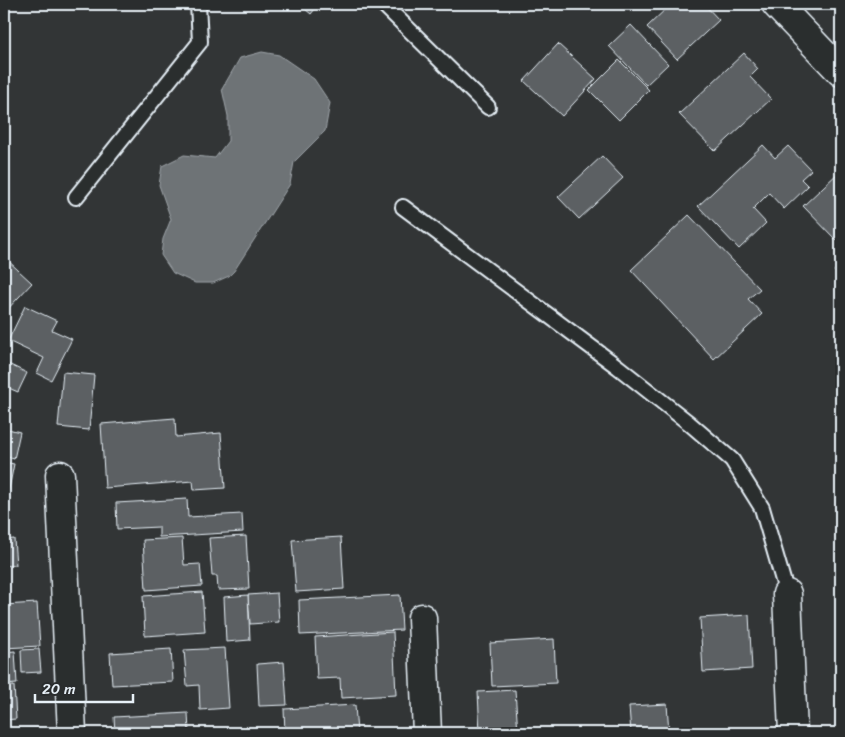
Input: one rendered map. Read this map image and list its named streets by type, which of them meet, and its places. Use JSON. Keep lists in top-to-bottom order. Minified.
{"scale_bar":"20 m"}
